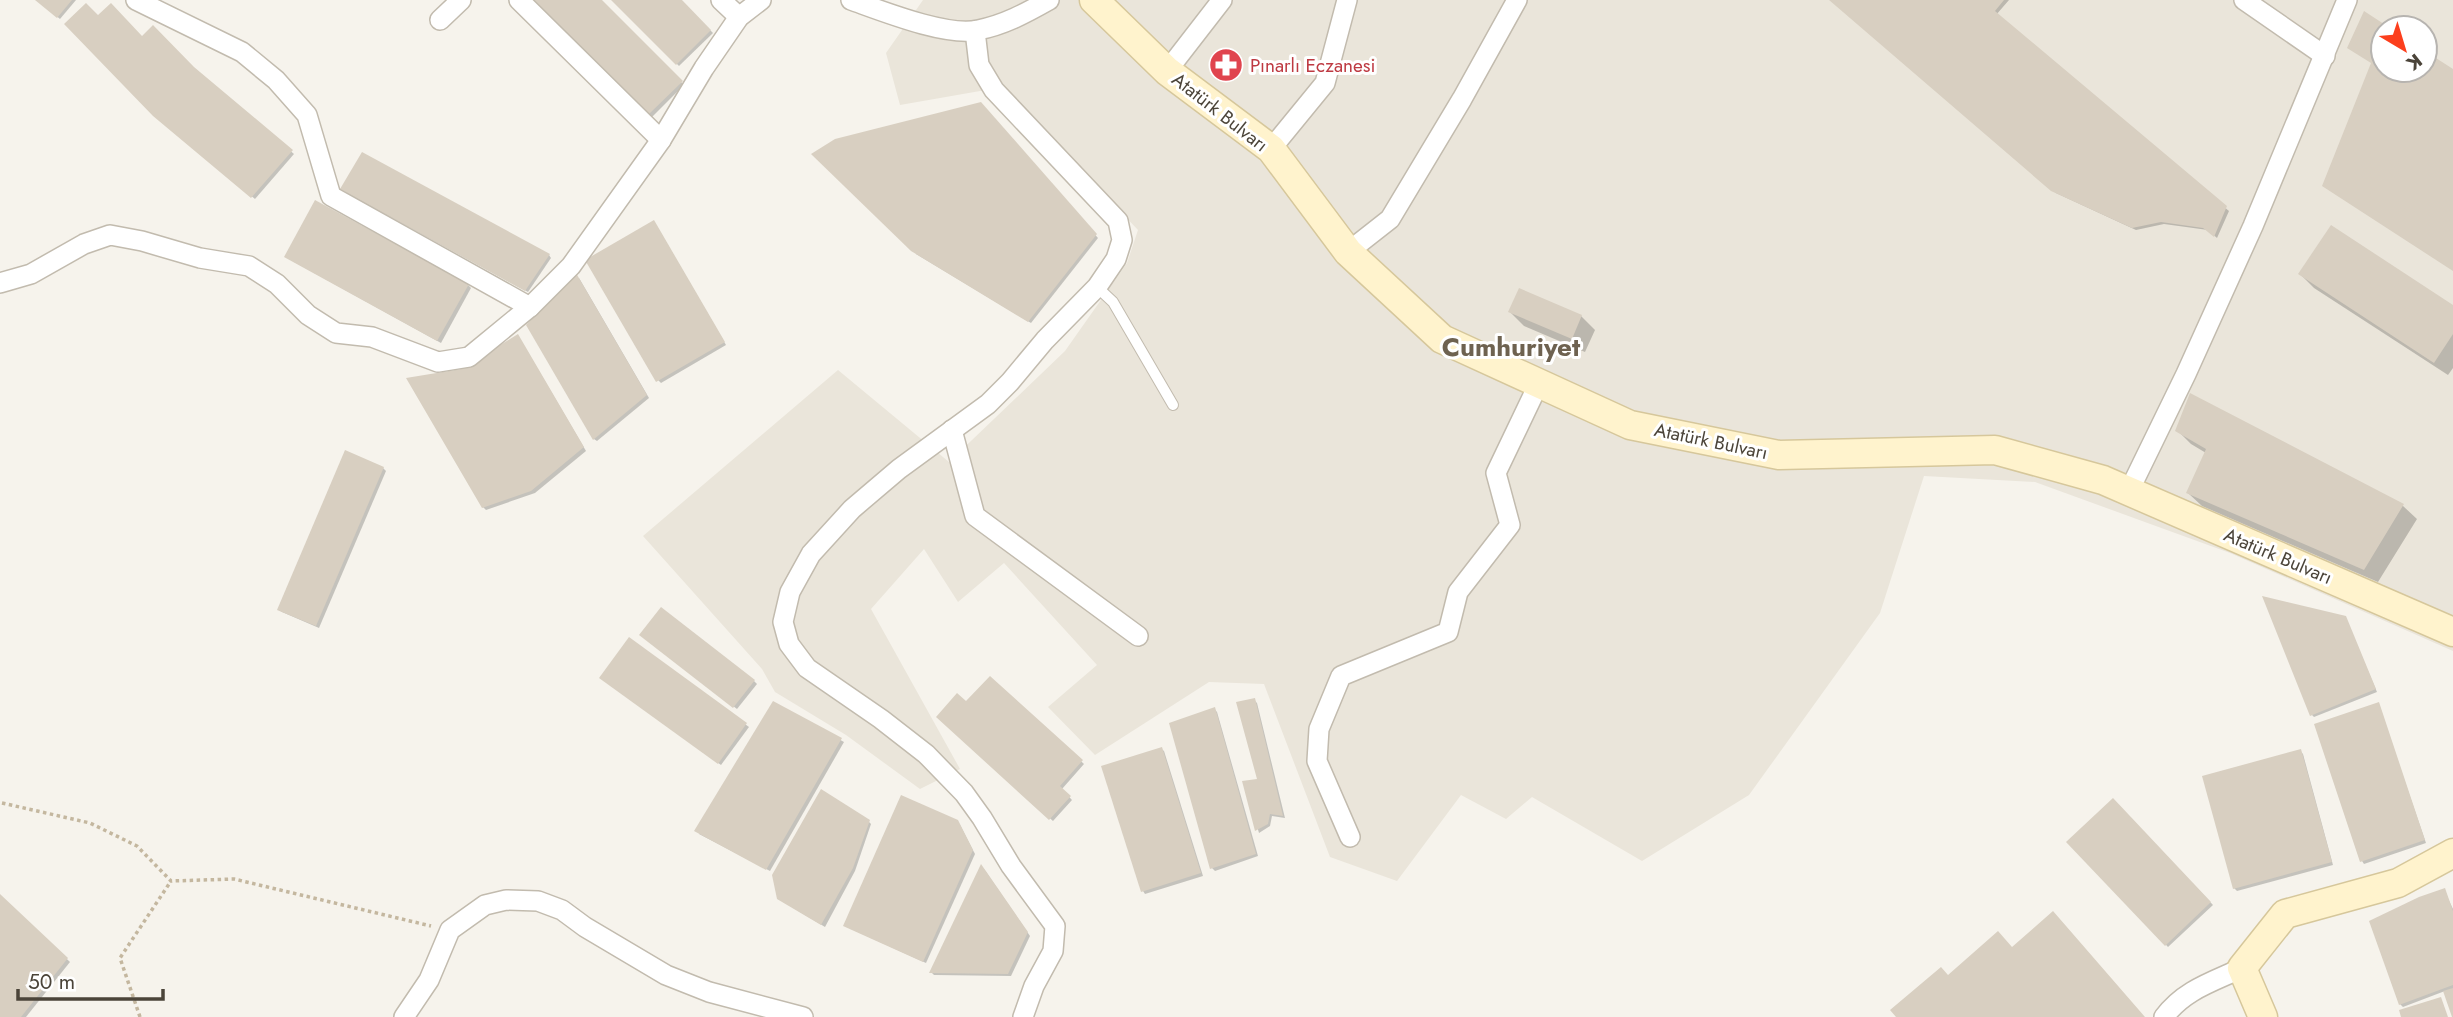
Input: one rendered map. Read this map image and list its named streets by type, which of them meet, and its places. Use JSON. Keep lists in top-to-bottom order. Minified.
{"streets":{"street":["Atatürk Bulvarı"]},"districts":["Cumhuriyet"],"places":{"pharmacy":["Pınarlı Eczanesi"]},"scale_bar":"50 m","north":"bottom right"}
